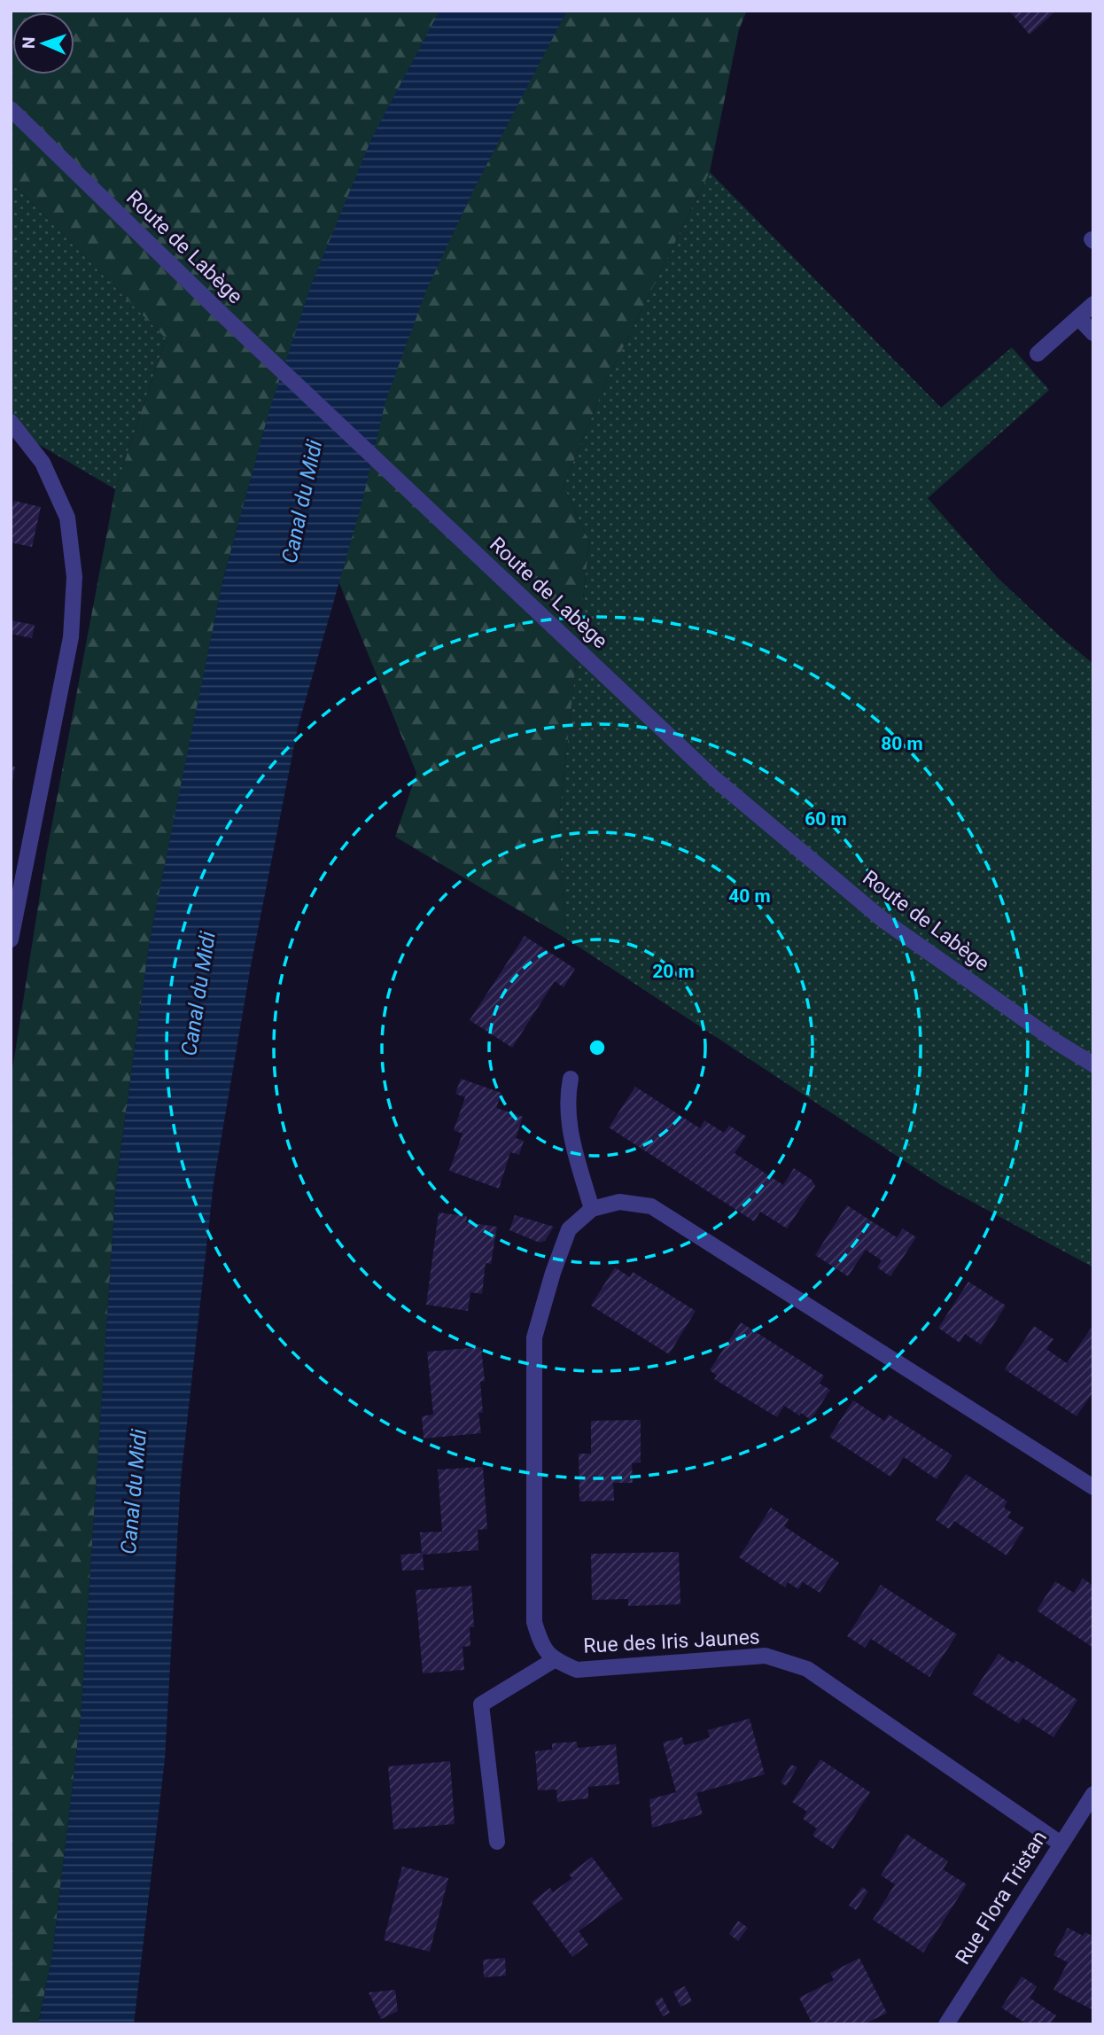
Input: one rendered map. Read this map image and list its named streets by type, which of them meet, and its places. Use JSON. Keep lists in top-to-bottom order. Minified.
{"streets":{"street":["Route de Labège","Rue des Iris Jaunes","Rue Flora Tristan"]},"crossings":[["Rue des Iris Jaunes","Rue Flora Tristan"]],"water":["Canal du Midi"],"north":"left","rings":["80 m","60 m","40 m","20 m"]}
